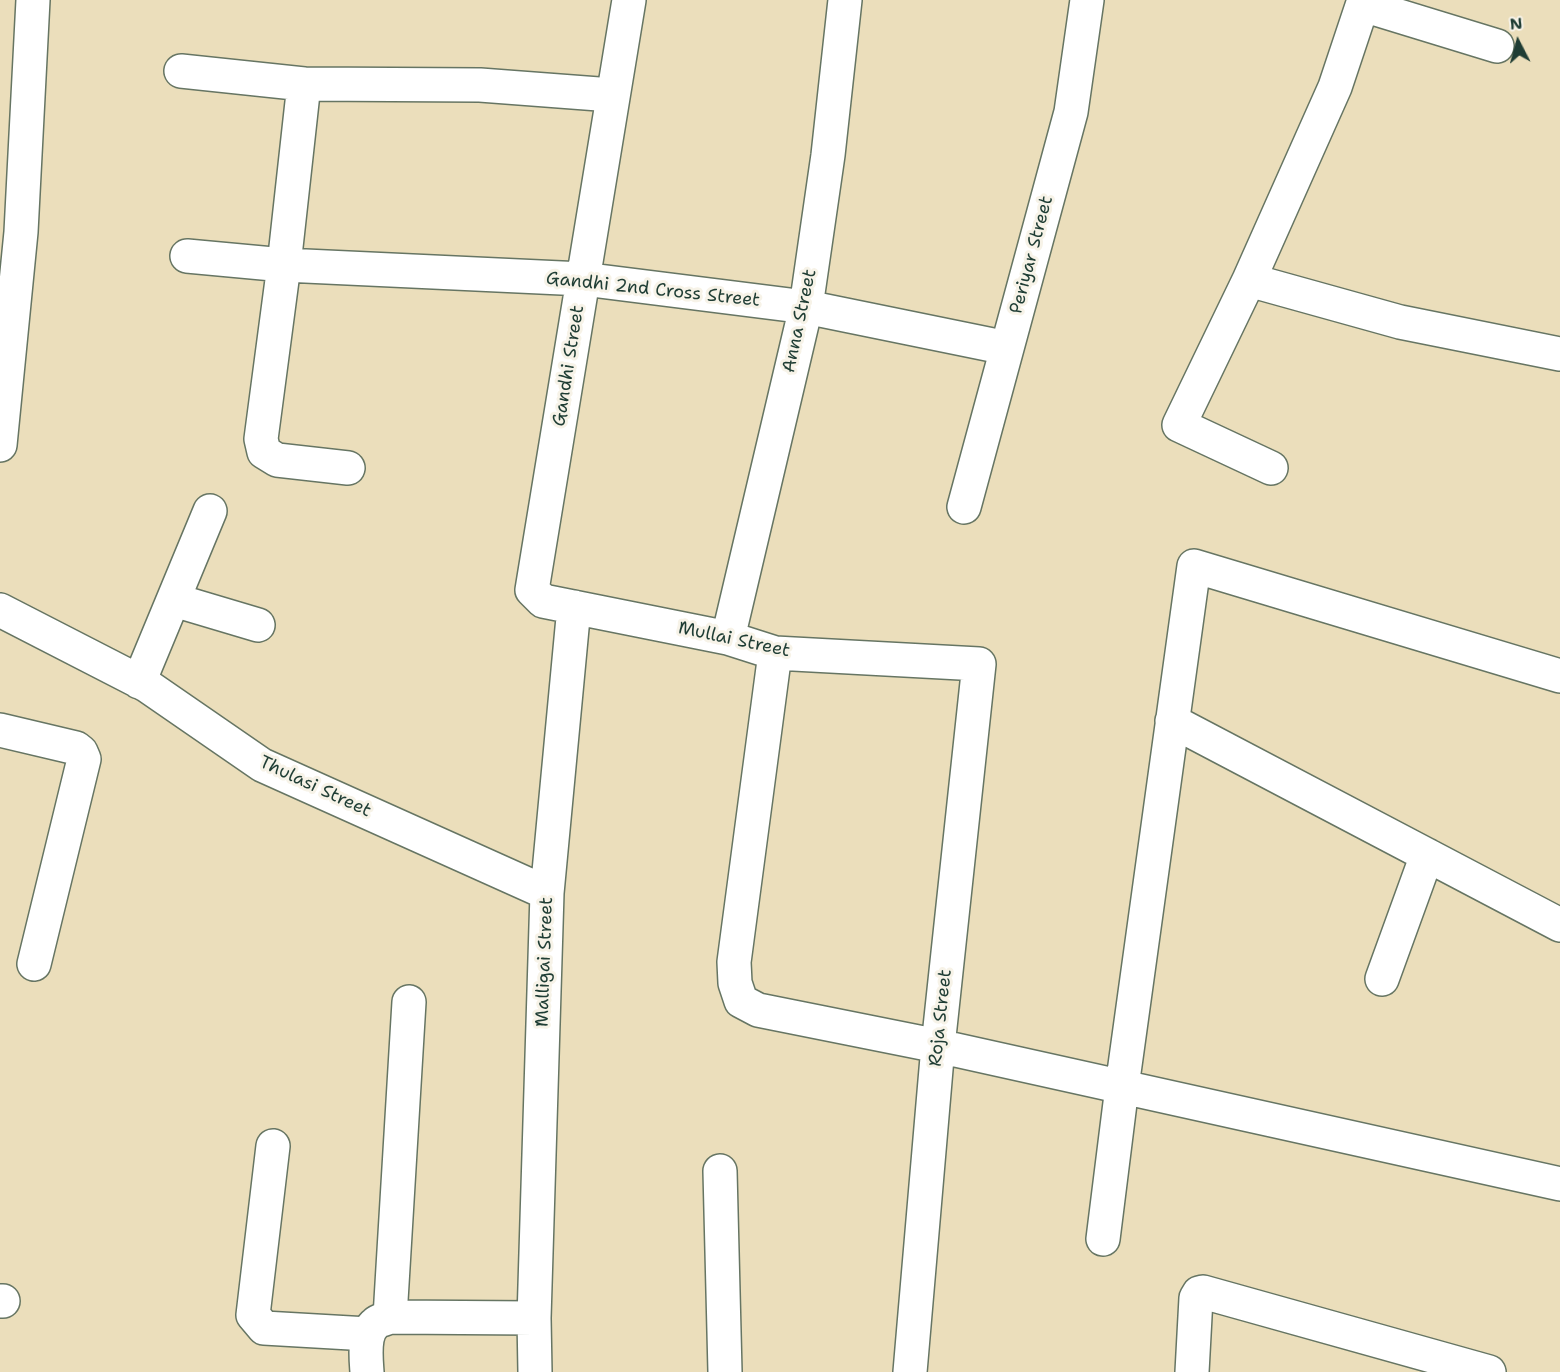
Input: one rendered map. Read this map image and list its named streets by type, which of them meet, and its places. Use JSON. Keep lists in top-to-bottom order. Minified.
{"streets":{"street":["Periyar Street","Gandhi 2nd Cross Street","Anna Street","Gandhi Street","Mullai Street","Thulasi Street","Malligai Street","Roja Street"]},"crossings":[["Periyar Street","Gandhi 2nd Cross Street"],["Gandhi 2nd Cross Street","Anna Street"],["Gandhi 2nd Cross Street","Gandhi Street"],["Anna Street","Mullai Street"],["Gandhi Street","Mullai Street"],["Mullai Street","Malligai Street"],["Mullai Street","Roja Street"],["Thulasi Street","Malligai Street"]],"north":"top"}
